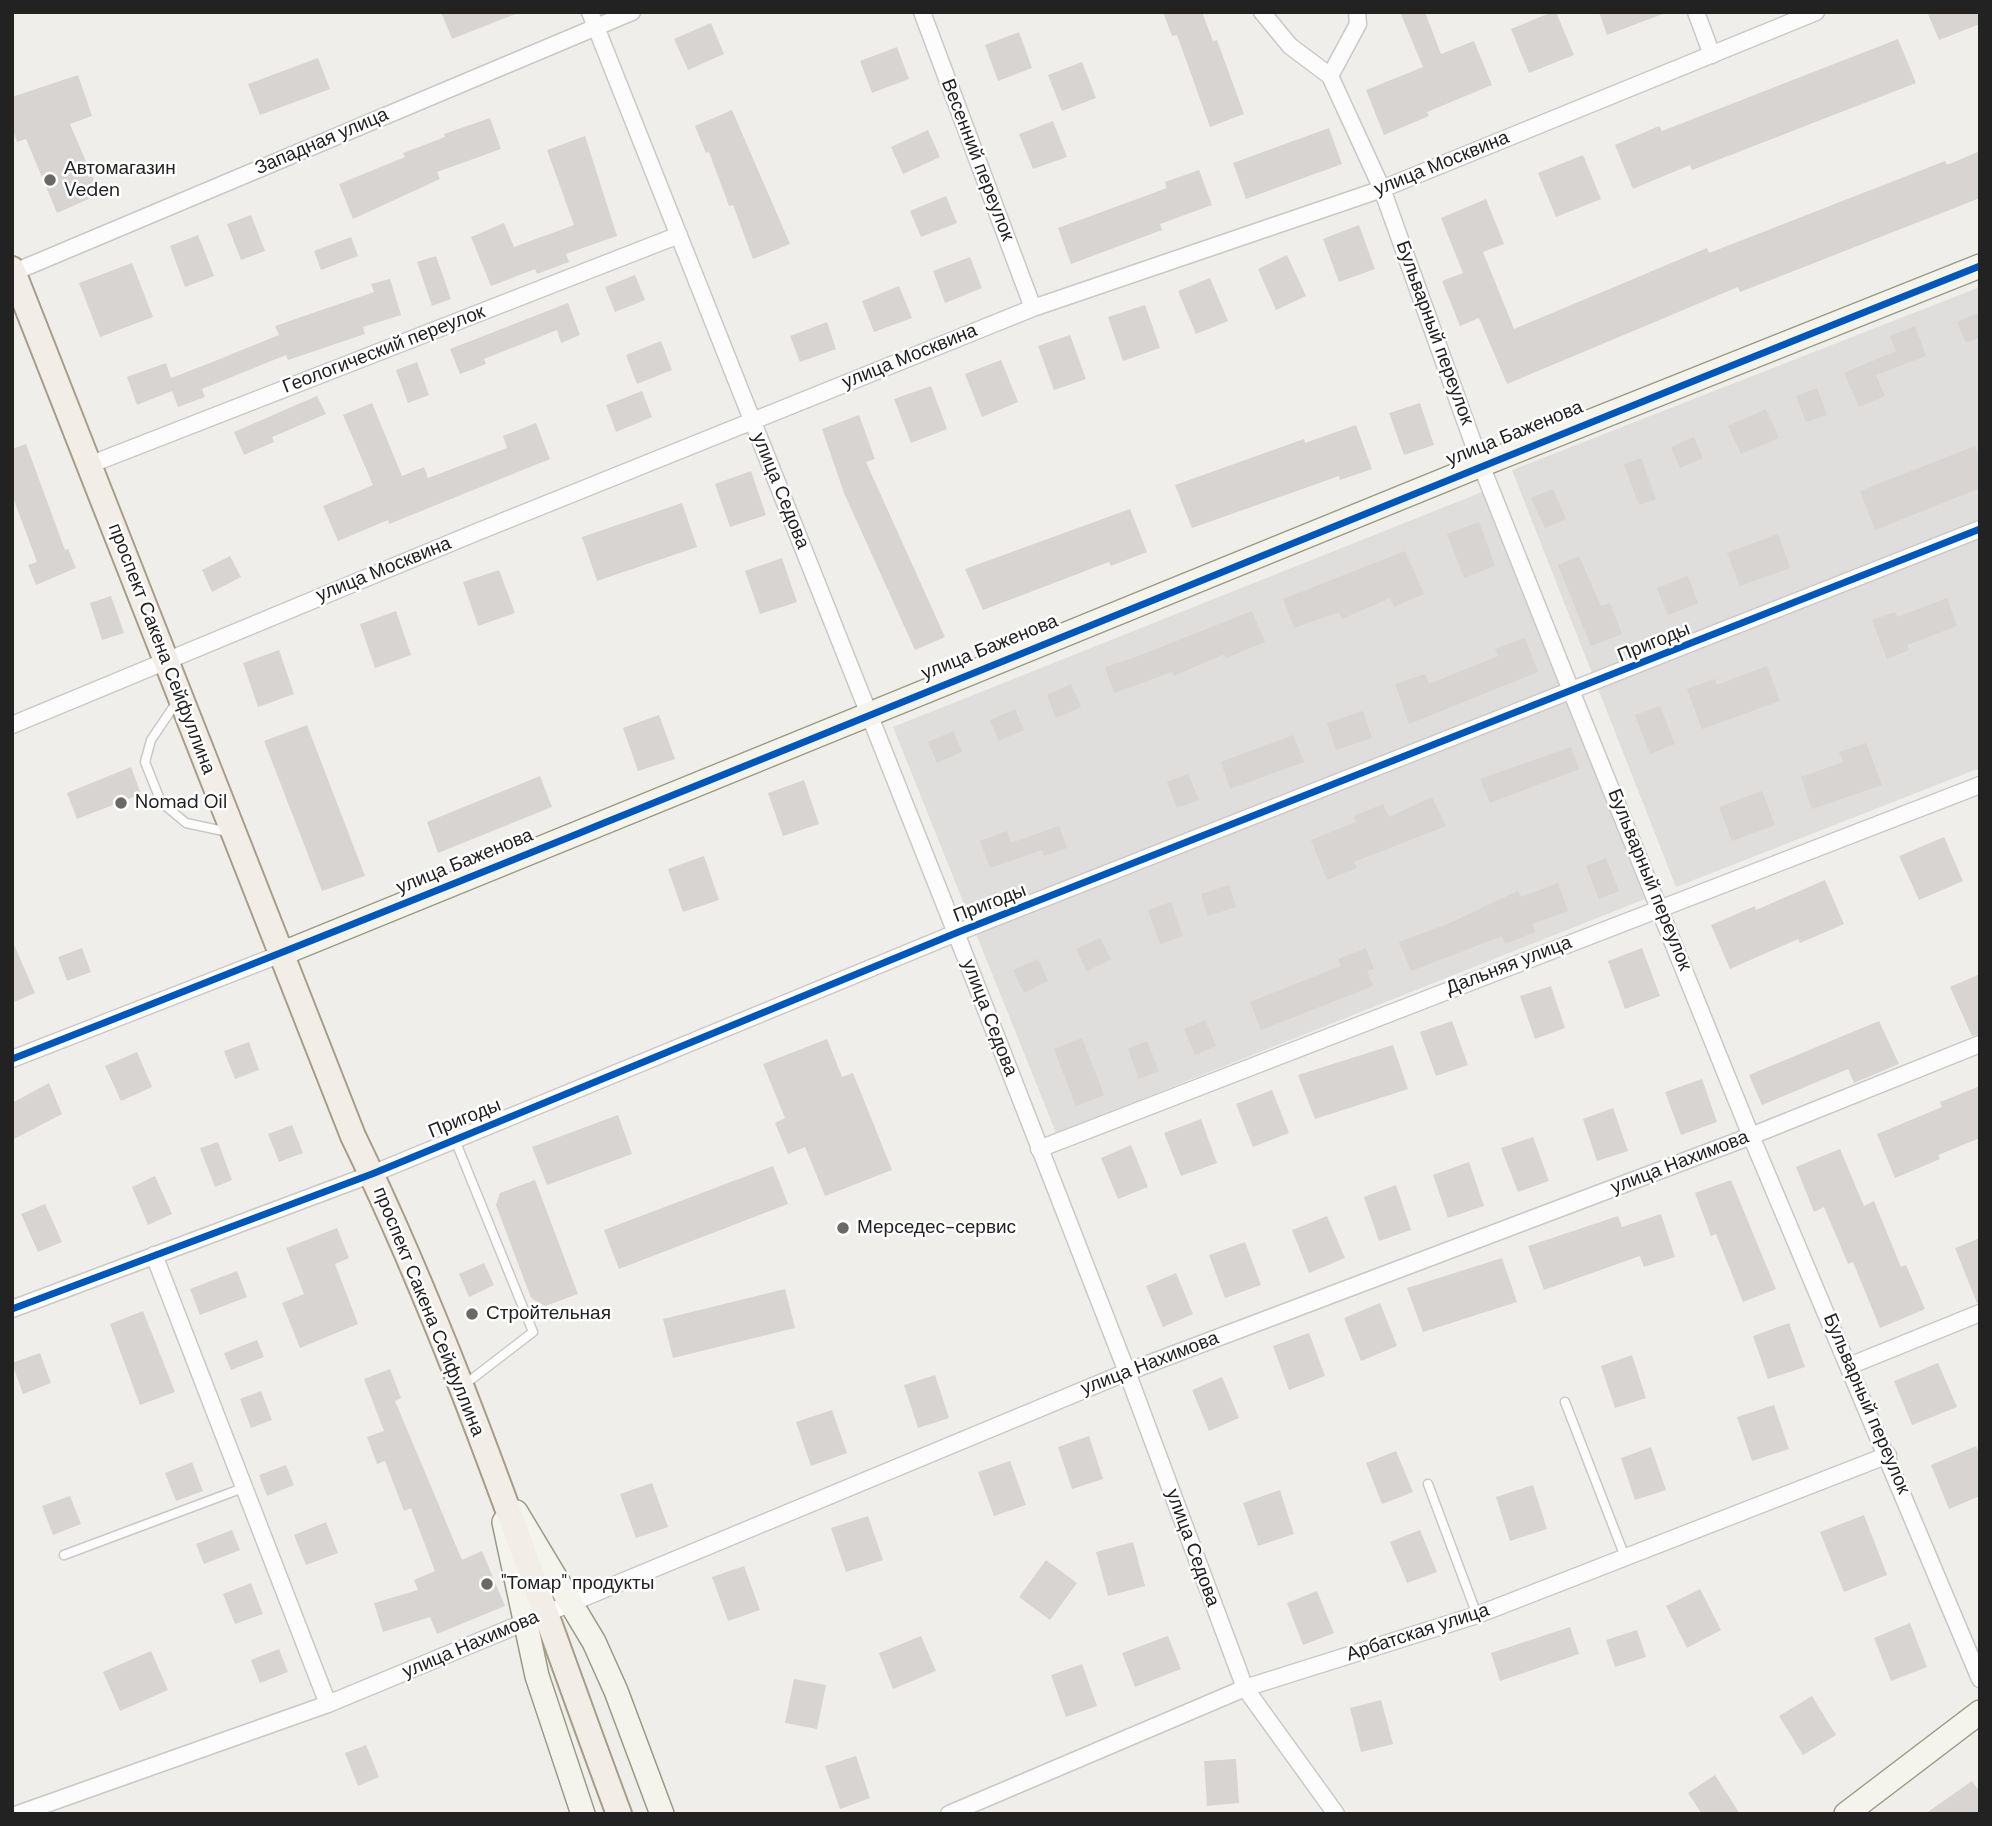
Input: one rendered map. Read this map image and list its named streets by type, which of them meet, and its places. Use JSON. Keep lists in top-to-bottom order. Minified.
{"streets":{"main road":["проспект Сакена Сейфуллина"],"street":["Западная улица","Весенний переулок","улица Москвина","Бульварный переулок","Геологический переулок","улица Баженова","улица Седова","Пригоды","Дальняя улица","улица Нахимова","Арбатская улица"]},"crossings":[["Западная улица","улица Седова"],["Западная улица","проспект Сакена Сейфуллина"],["Весенний переулок","улица Москвина"],["улица Москвина","Бульварный переулок"],["улица Москвина","улица Седова"],["улица Москвина","проспект Сакена Сейфуллина"],["Бульварный переулок","улица Баженова"],["Бульварный переулок","Пригоды"],["Бульварный переулок","Дальняя улица"],["Бульварный переулок","улица Нахимова"],["Бульварный переулок","Арбатская улица"],["Геологический переулок","улица Седова"],["Геологический переулок","проспект Сакена Сейфуллина"],["улица Баженова","улица Седова"],["улица Баженова","проспект Сакена Сейфуллина"],["улица Седова","Пригоды"],["улица Седова","Дальняя улица"],["улица Седова","улица Нахимова"],["улица Седова","Арбатская улица"],["Пригоды","проспект Сакена Сейфуллина"],["проспект Сакена Сейфуллина","улица Нахимова"]],"places":["Автомагазин Veden","Nomad Oil","Мерседес-сервис","Стройтельная","\"Томар\" продукты"]}
